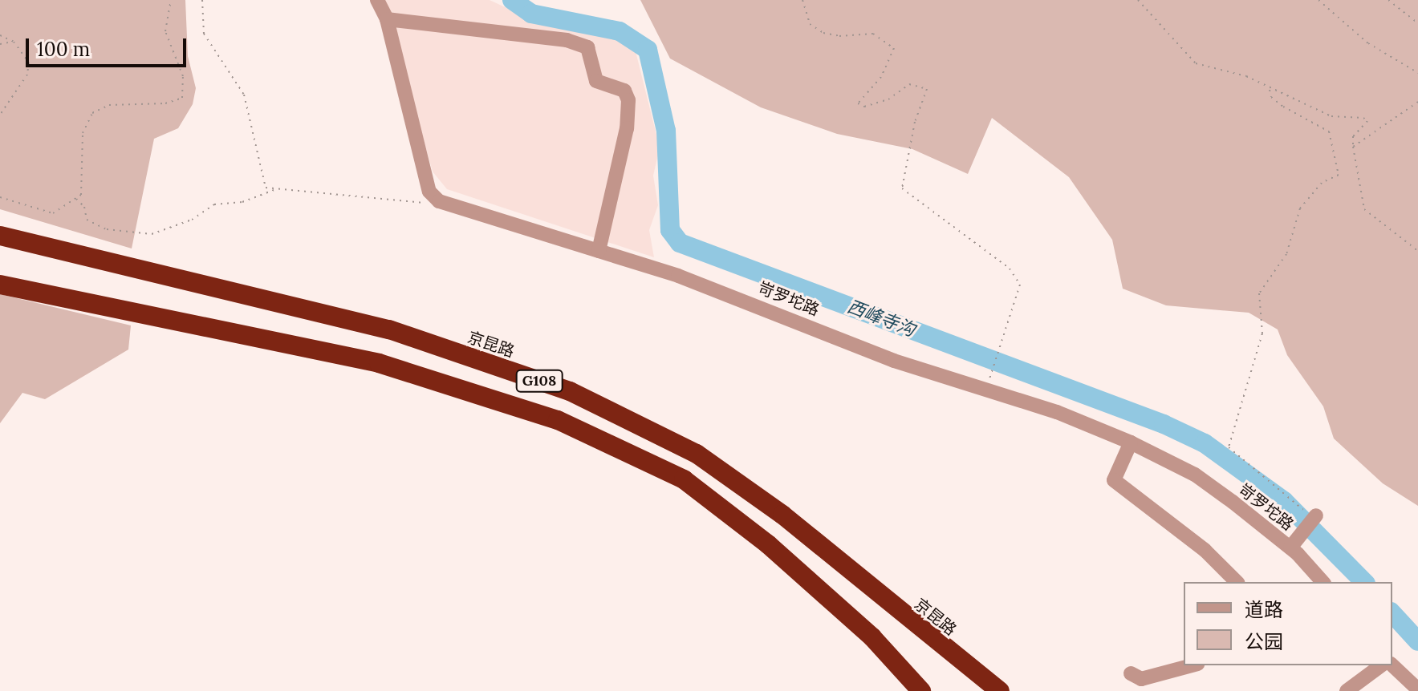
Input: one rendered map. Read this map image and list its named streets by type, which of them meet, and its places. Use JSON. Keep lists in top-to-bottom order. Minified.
{"streets":{"highway":["京昆路","G108"],"street":["岢罗坨路"]},"water":["西峰寺沟"],"legend":["道路","公园"],"scale_bar":"100 m"}
